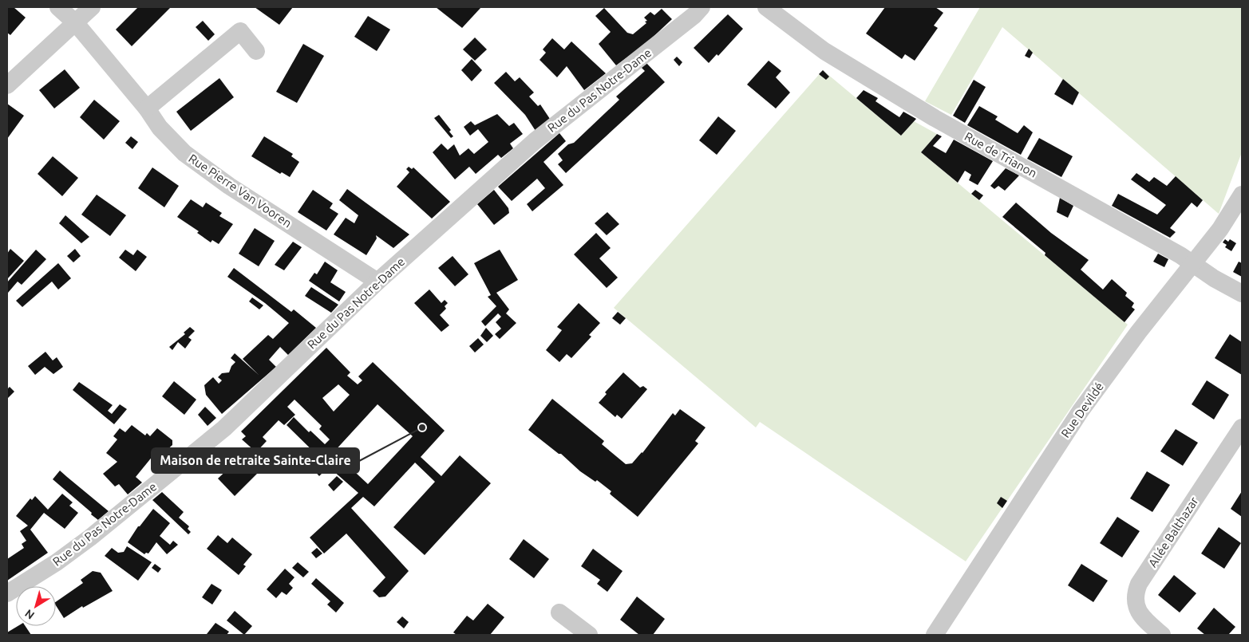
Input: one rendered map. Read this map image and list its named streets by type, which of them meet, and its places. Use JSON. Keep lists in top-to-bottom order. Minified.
{"streets":{"street":["Rue du Pas Notre-Dame","Rue de Trianon","Rue Pierre Van Vooren","Rue Devildé","Allée Balthazar"]},"crossings":[["Rue du Pas Notre-Dame","Rue Pierre Van Vooren"],["Rue de Trianon","Rue Devildé"]],"places":["Maison de retraite Sainte-Claire"],"north":"bottom left"}
